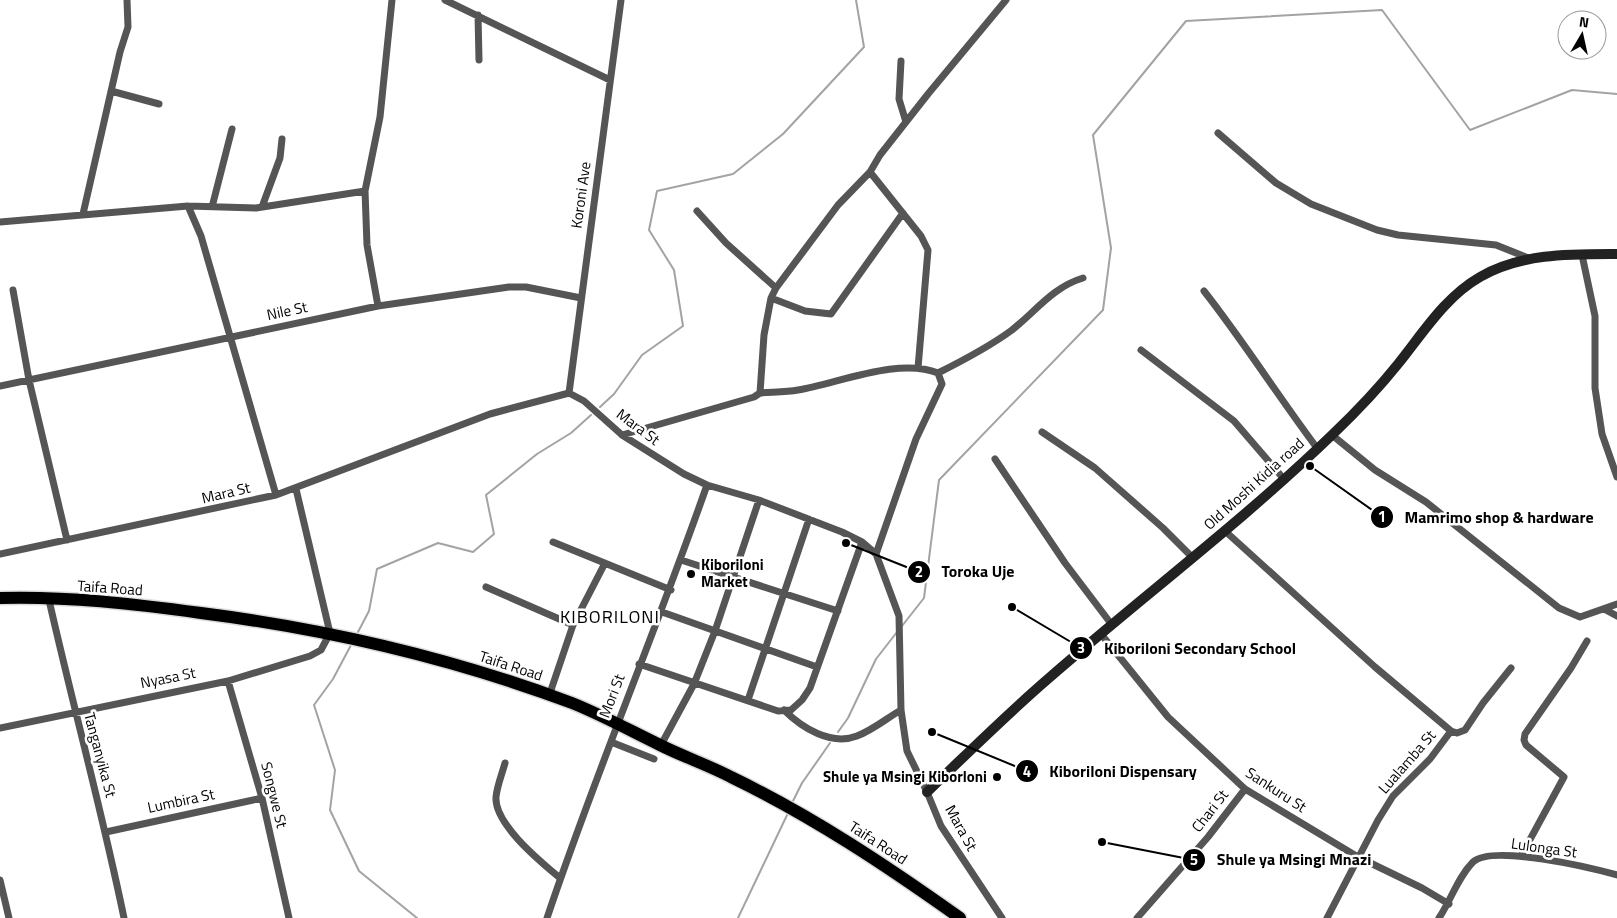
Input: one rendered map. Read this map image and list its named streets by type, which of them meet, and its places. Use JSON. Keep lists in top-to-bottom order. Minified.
{"streets":{"highway":["Taifa Road"],"street":["Koroni Ave","Nile St","Mara St","Old Moshi Kidia road","Nyasa St","Mori St","Tanganyika St","Lualamba St","Sankuru St","Songwe St","Lumbira St","Chari St","Lulonga St"]},"crossings":[["Koroni Ave","Nile St"],["Koroni Ave","Mara St"],["Mara St","Old Moshi Kidia road"],["Mara St","Mori St"],["Old Moshi Kidia road","Sankuru St"],["Taifa Road","Nyasa St"],["Taifa Road","Mori St"],["Taifa Road","Tanganyika St"],["Nyasa St","Tanganyika St"],["Nyasa St","Songwe St"],["Tanganyika St","Lumbira St"],["Lualamba St","Sankuru St"],["Sankuru St","Chari St"],["Sankuru St","Lulonga St"],["Songwe St","Lumbira St"]],"districts":["KIBORILONI"],"places":["Mamrimo shop & hardware","Toroka Uje","Kiboriloni Market","Kiboriloni Secondary School","Kiboriloni Dispensary","Shule ya Msingi Kiborloni","Shule ya Msingi Mnazi"],"north":"top"}
